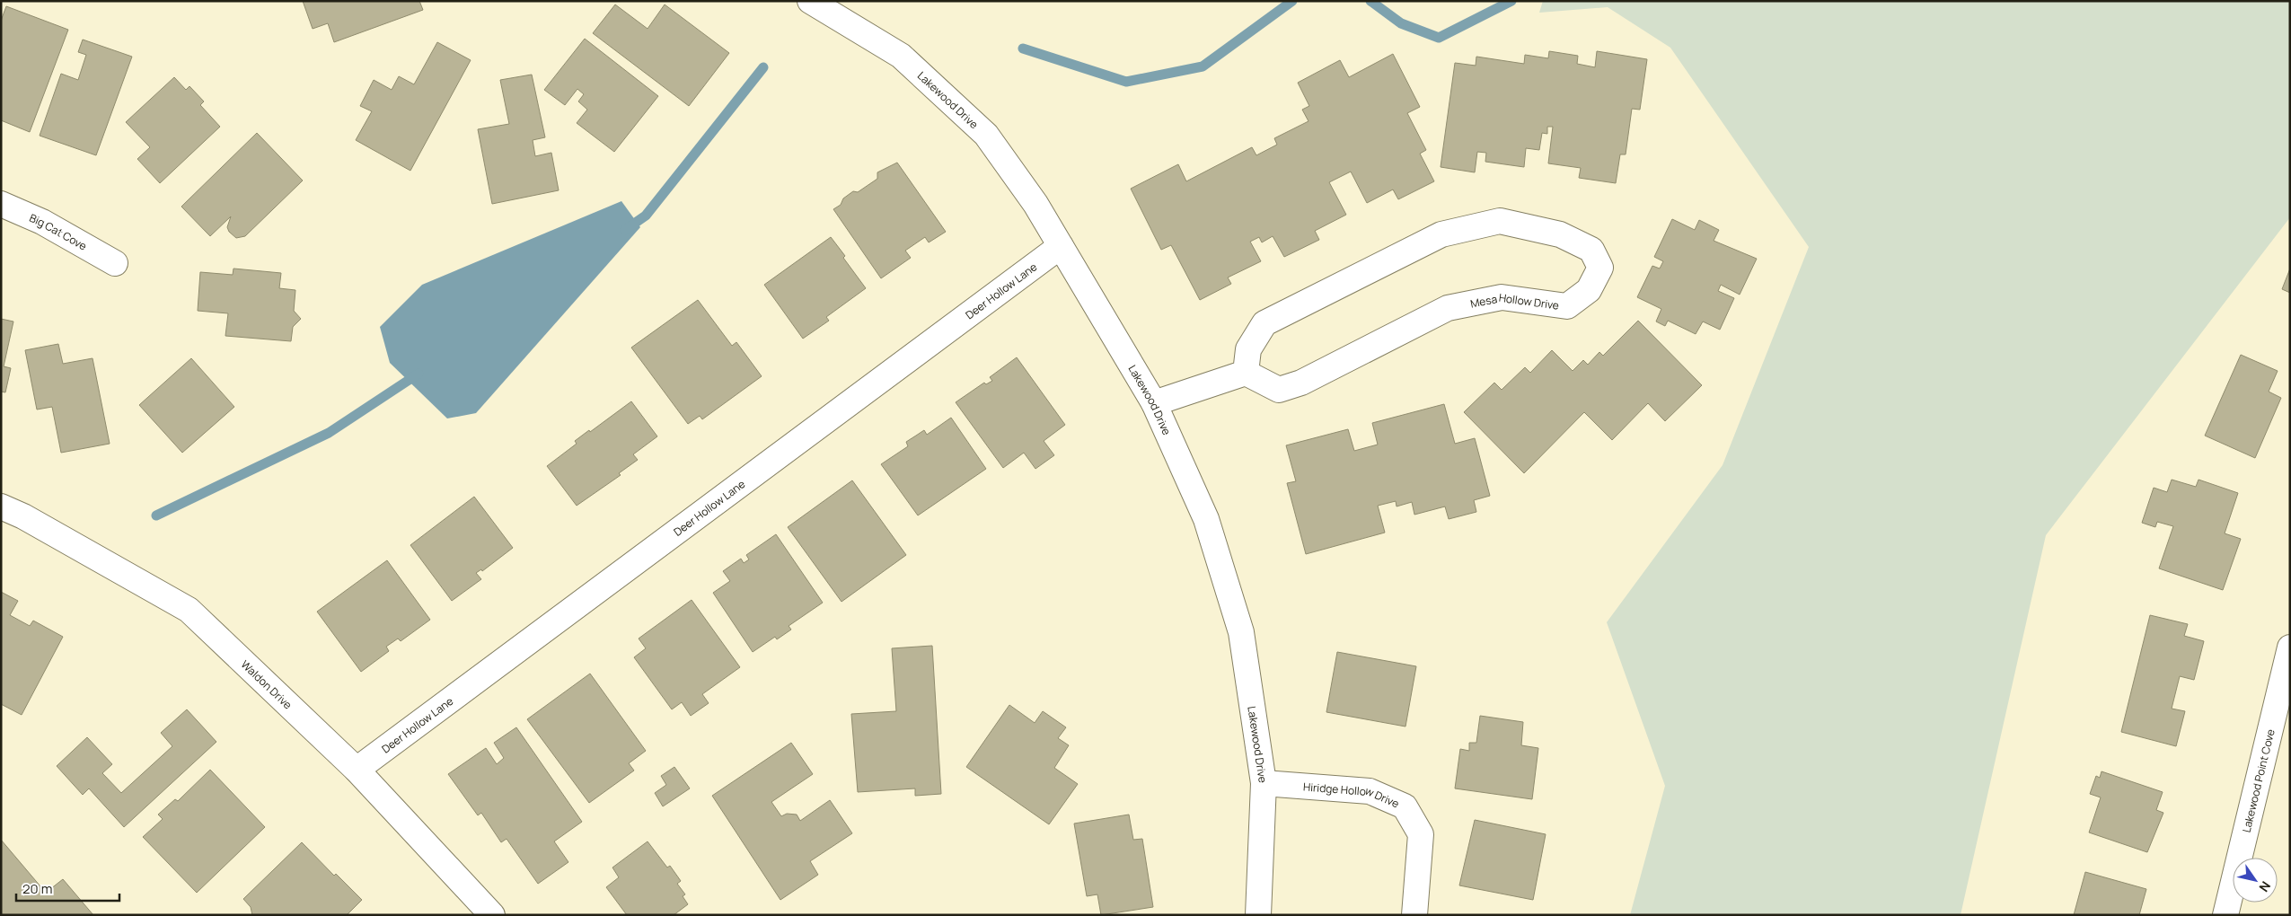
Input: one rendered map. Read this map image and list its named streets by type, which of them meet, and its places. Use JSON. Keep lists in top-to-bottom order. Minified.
{"streets":{"street":["Lakewood Drive","Big Cat Cove","Deer Hollow Lane","Mesa Hollow Drive","Waldon Drive","Lakewood Point Cove","Hiridge Hollow Drive"]},"crossings":[["Lakewood Drive","Deer Hollow Lane"],["Lakewood Drive","Hiridge Hollow Drive"],["Deer Hollow Lane","Waldon Drive"]],"scale_bar":"20 m","north":"bottom right"}
